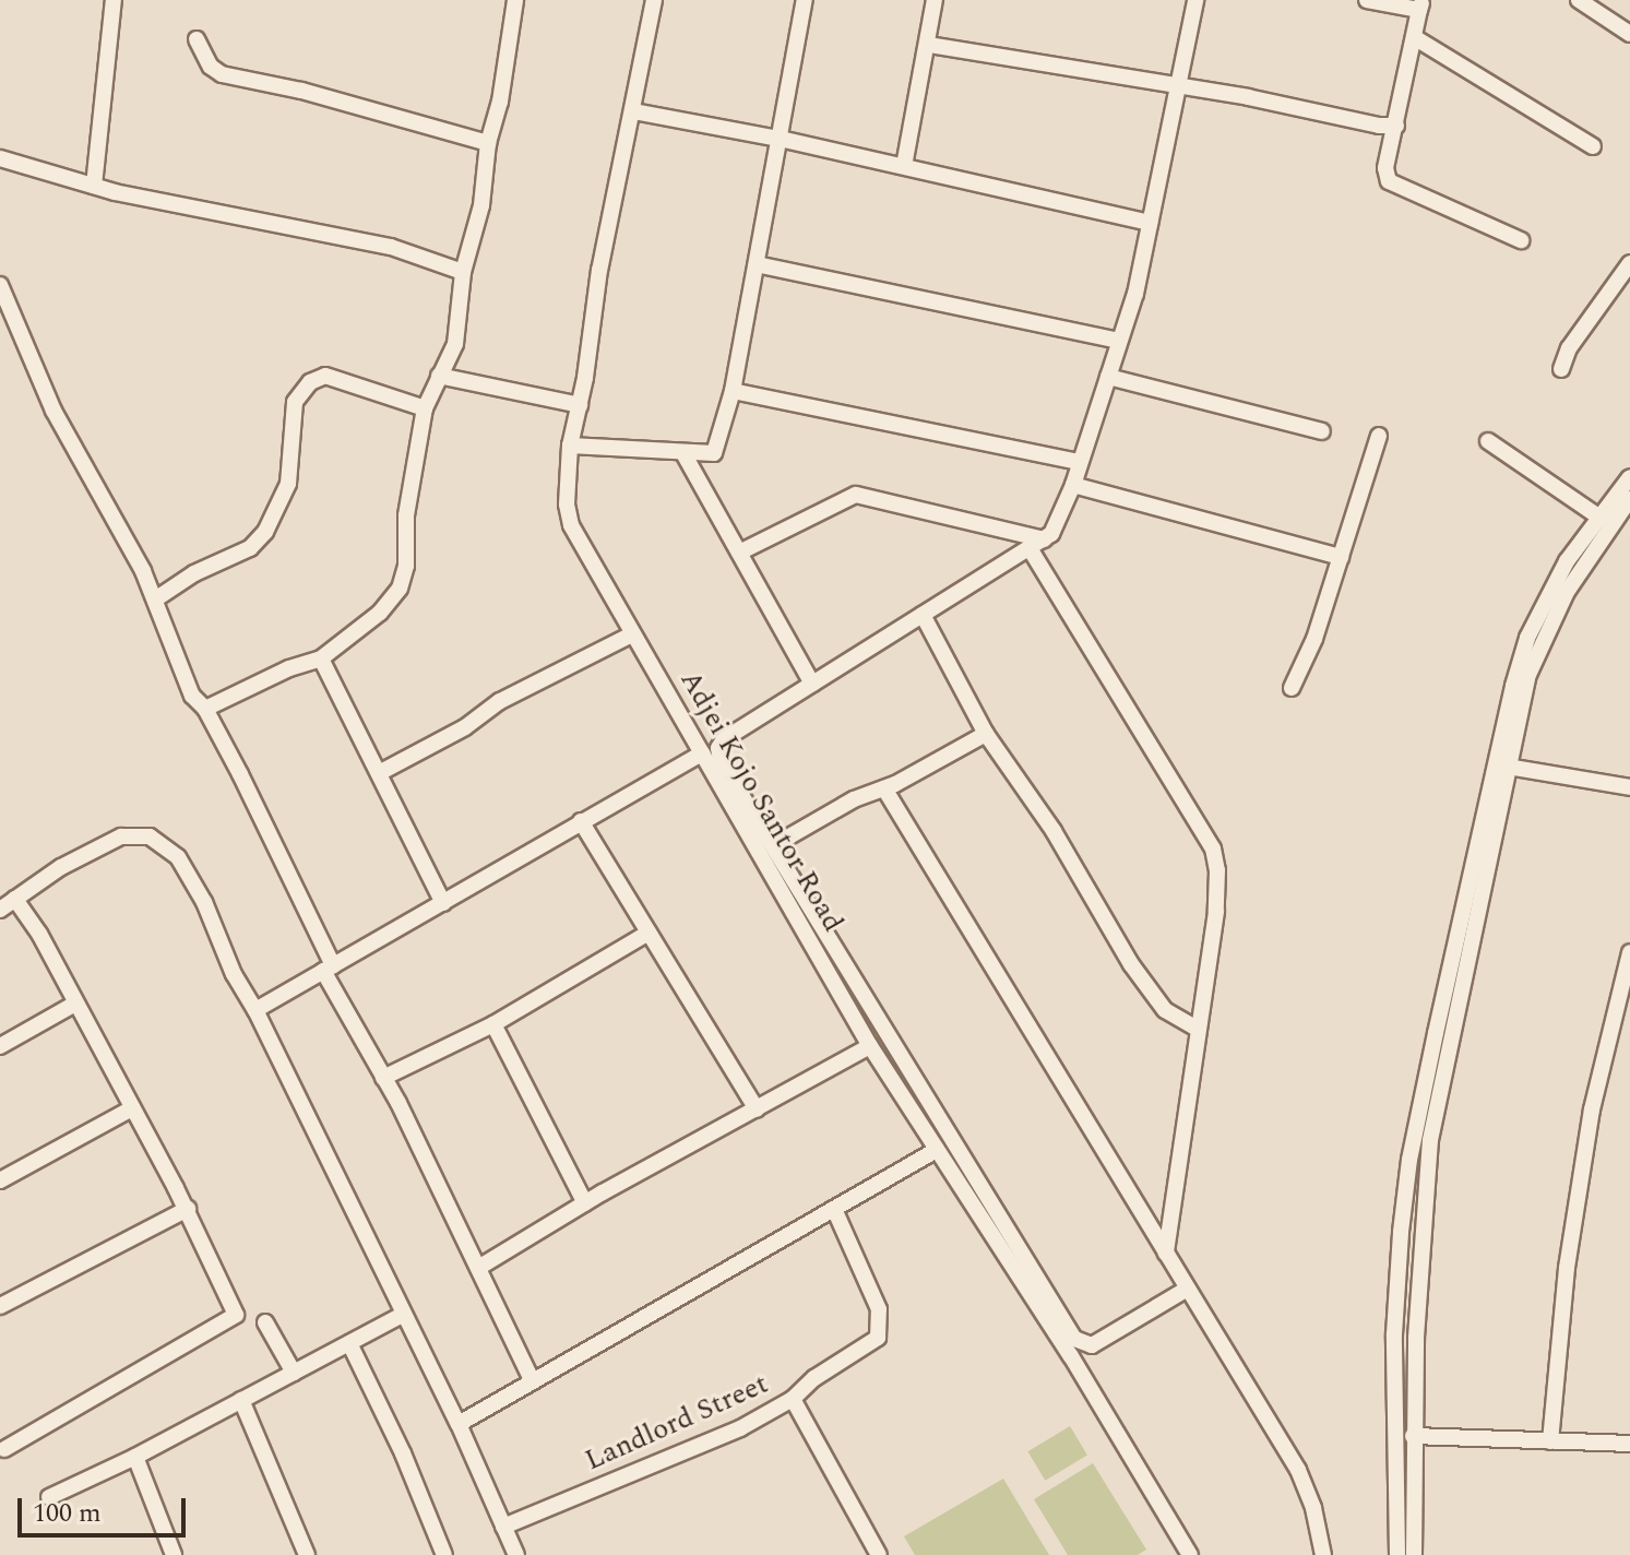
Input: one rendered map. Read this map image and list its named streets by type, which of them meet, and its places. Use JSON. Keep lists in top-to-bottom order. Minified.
{"streets":{"street":["Adjei Kojo Santor Road","Landlord Street"]},"scale_bar":"100 m"}
